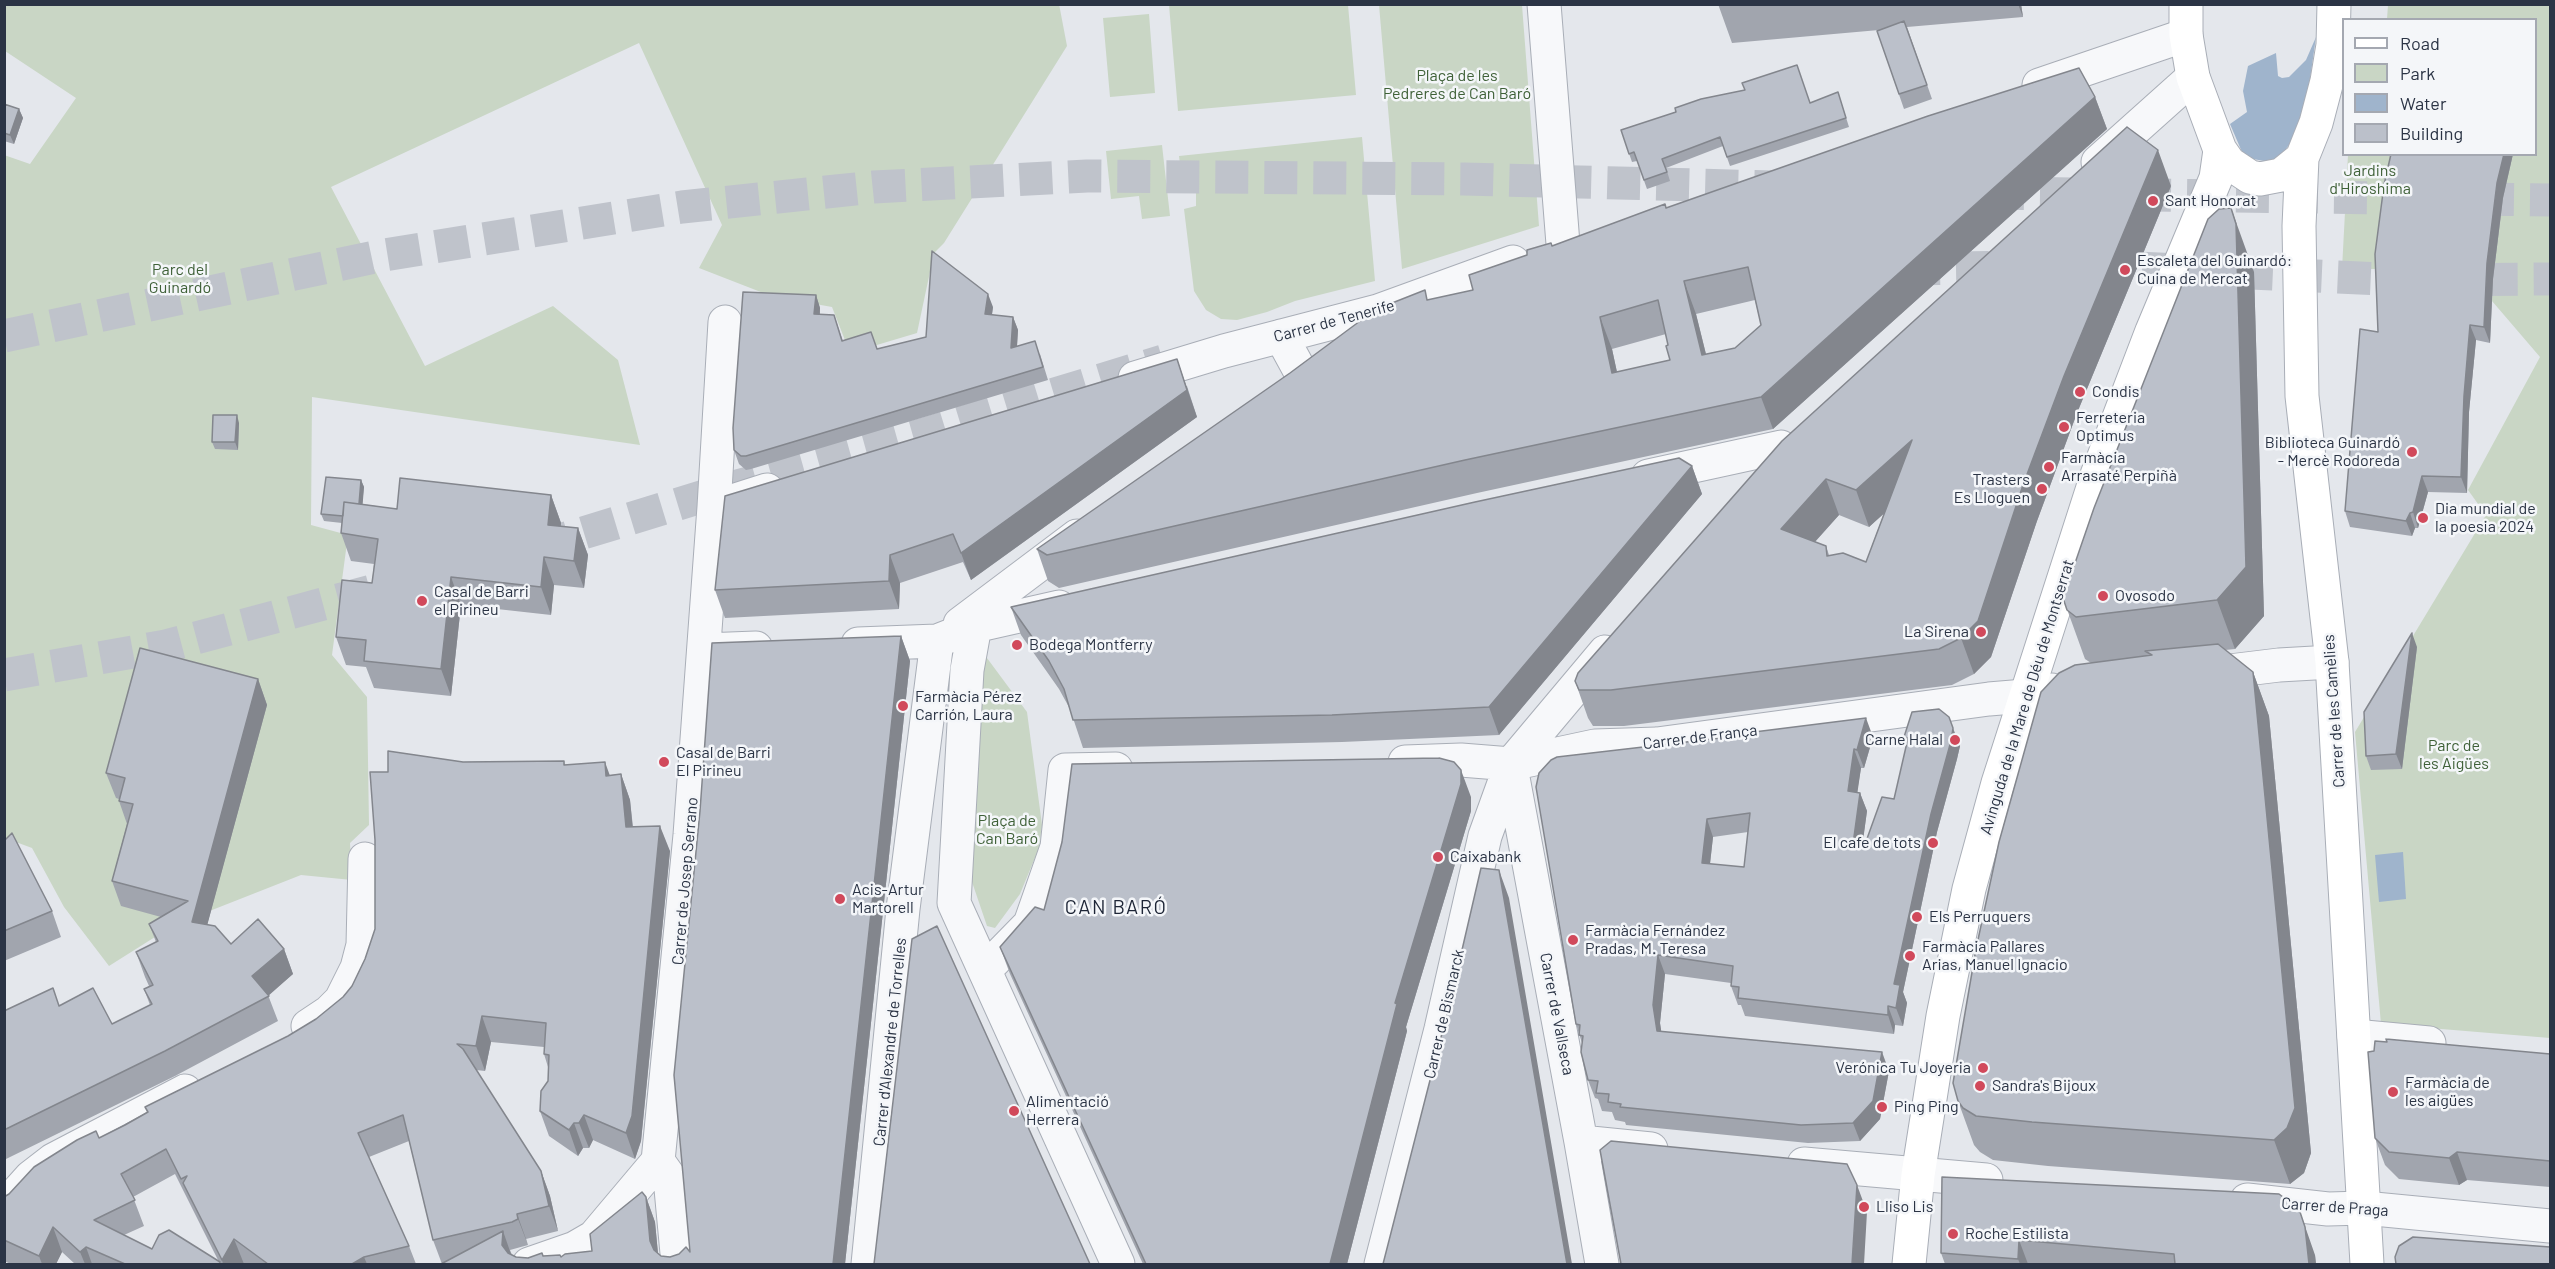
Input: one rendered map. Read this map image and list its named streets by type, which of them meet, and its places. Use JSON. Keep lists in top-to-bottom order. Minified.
{"streets":{"street":["Carrer de Tenerife","Avinguda de la Mare de Déu de Montserrat","Carrer de les Camèlies","Carrer de França","Carrer de Josep Serrano","Carrer de Bismarck","Carrer de Vallseca","Carrer d'Alexandre de Torrelles","Carrer de Praga"]},"crossings":[["Avinguda de la Mare de Déu de Montserrat","Carrer de França"],["Carrer de les Camèlies","Carrer de Praga"],["Carrer de França","Carrer de Bismarck"],["Carrer de França","Carrer de Vallseca"],["Carrer de Bismarck","Carrer de Vallseca"]],"districts":["CAN BARÓ"],"parks":["Plaça de les Pedreres de Can Baró","Jardins d'Hiroshima","Parc del Guinardó","Parc de les Aigües","Plaça de Can Baró"],"places":["Sant Honorat","Escaleta del Guinardó: Cuina de Mercat","Condis","Ferreteria Optimus","Biblioteca Guinardó - Mercè Rodoreda","Farmàcia Arrasaté Perpiñà","Trasters Es Lloguen","Dia mundial de la poesia 2024","Ovosodo","Casal de Barri el Pirineu","La Sirena","Bodega Montferry","Farmàcia Pérez Carrión, Laura","Carne Halal","Casal de Barri El Pirineu","El cafe de tots","Caixabank","Acis-Artur Martorell","Els Perruquers","Farmàcia Fernández Pradas, M. Teresa","Farmàcia Pallares Arias, Manuel Ignacio","Verónica Tu Joyeria","Sandra's Bijoux","Farmàcia de les aigües","Ping Ping","Alimentació Herrera","Lliso Lis","Roche Estilista"],"legend":["Road","Park","Water","Building"]}
